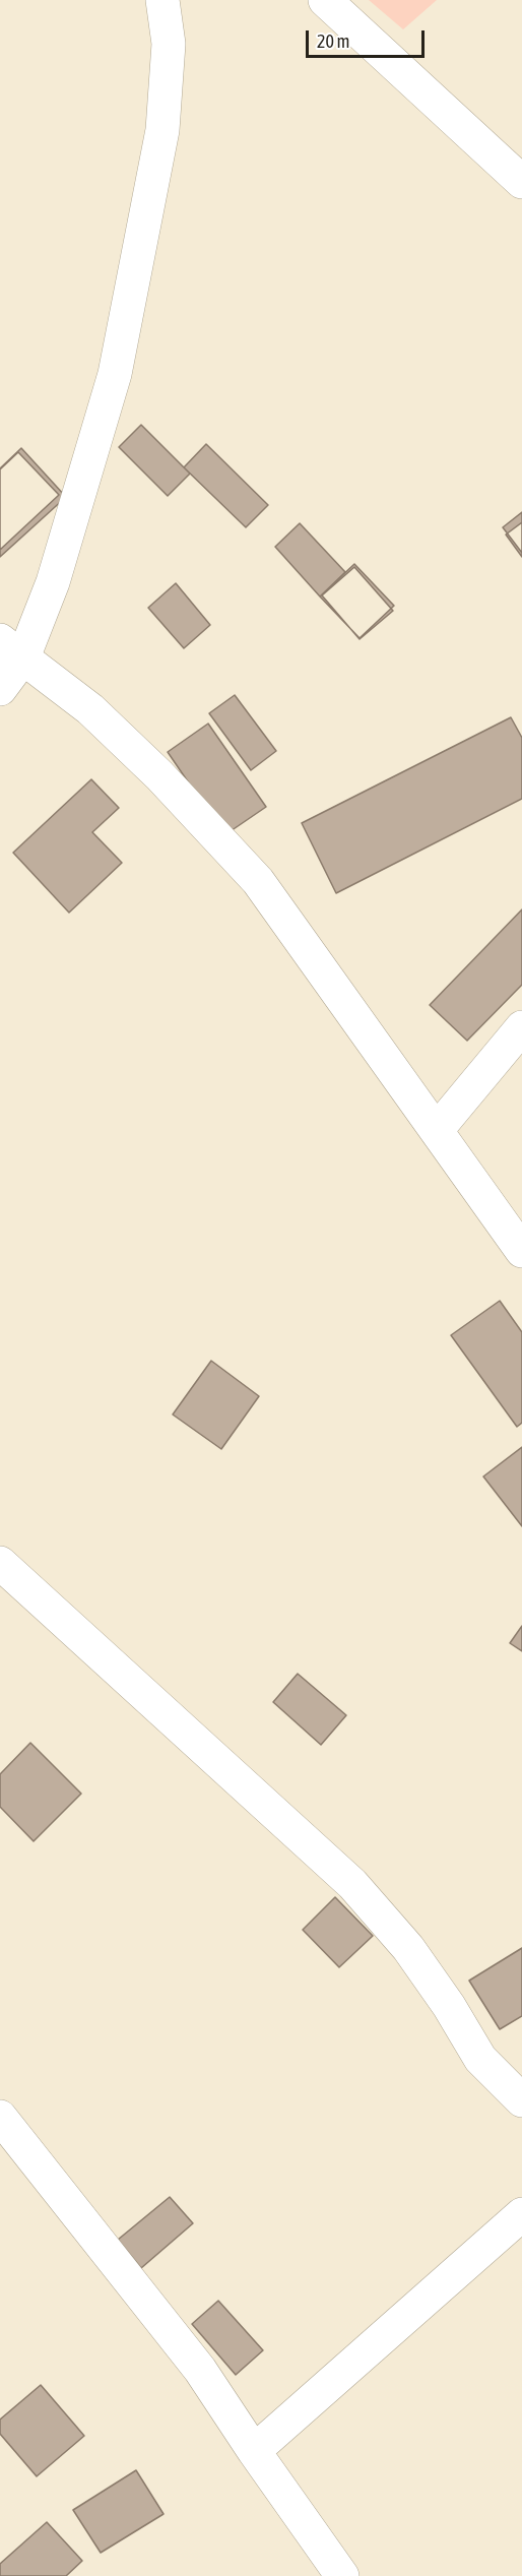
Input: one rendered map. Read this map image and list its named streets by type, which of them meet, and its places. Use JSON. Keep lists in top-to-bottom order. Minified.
{"scale_bar":"20 m"}
